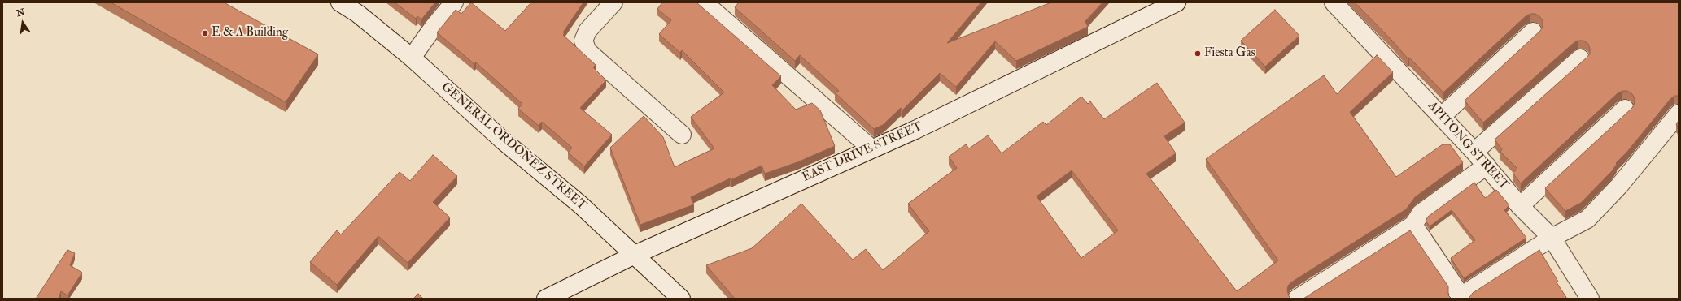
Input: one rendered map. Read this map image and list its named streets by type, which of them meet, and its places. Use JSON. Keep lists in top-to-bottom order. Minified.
{"streets":{"street":["APITONG STREET","GENERAL ORDOÑEZ STREET","EAST DRIVE STREET"]},"crossings":[["GENERAL ORDOÑEZ STREET","EAST DRIVE STREET"]],"places":["E & A Building","Fiesta Gas"],"north":"top"}
